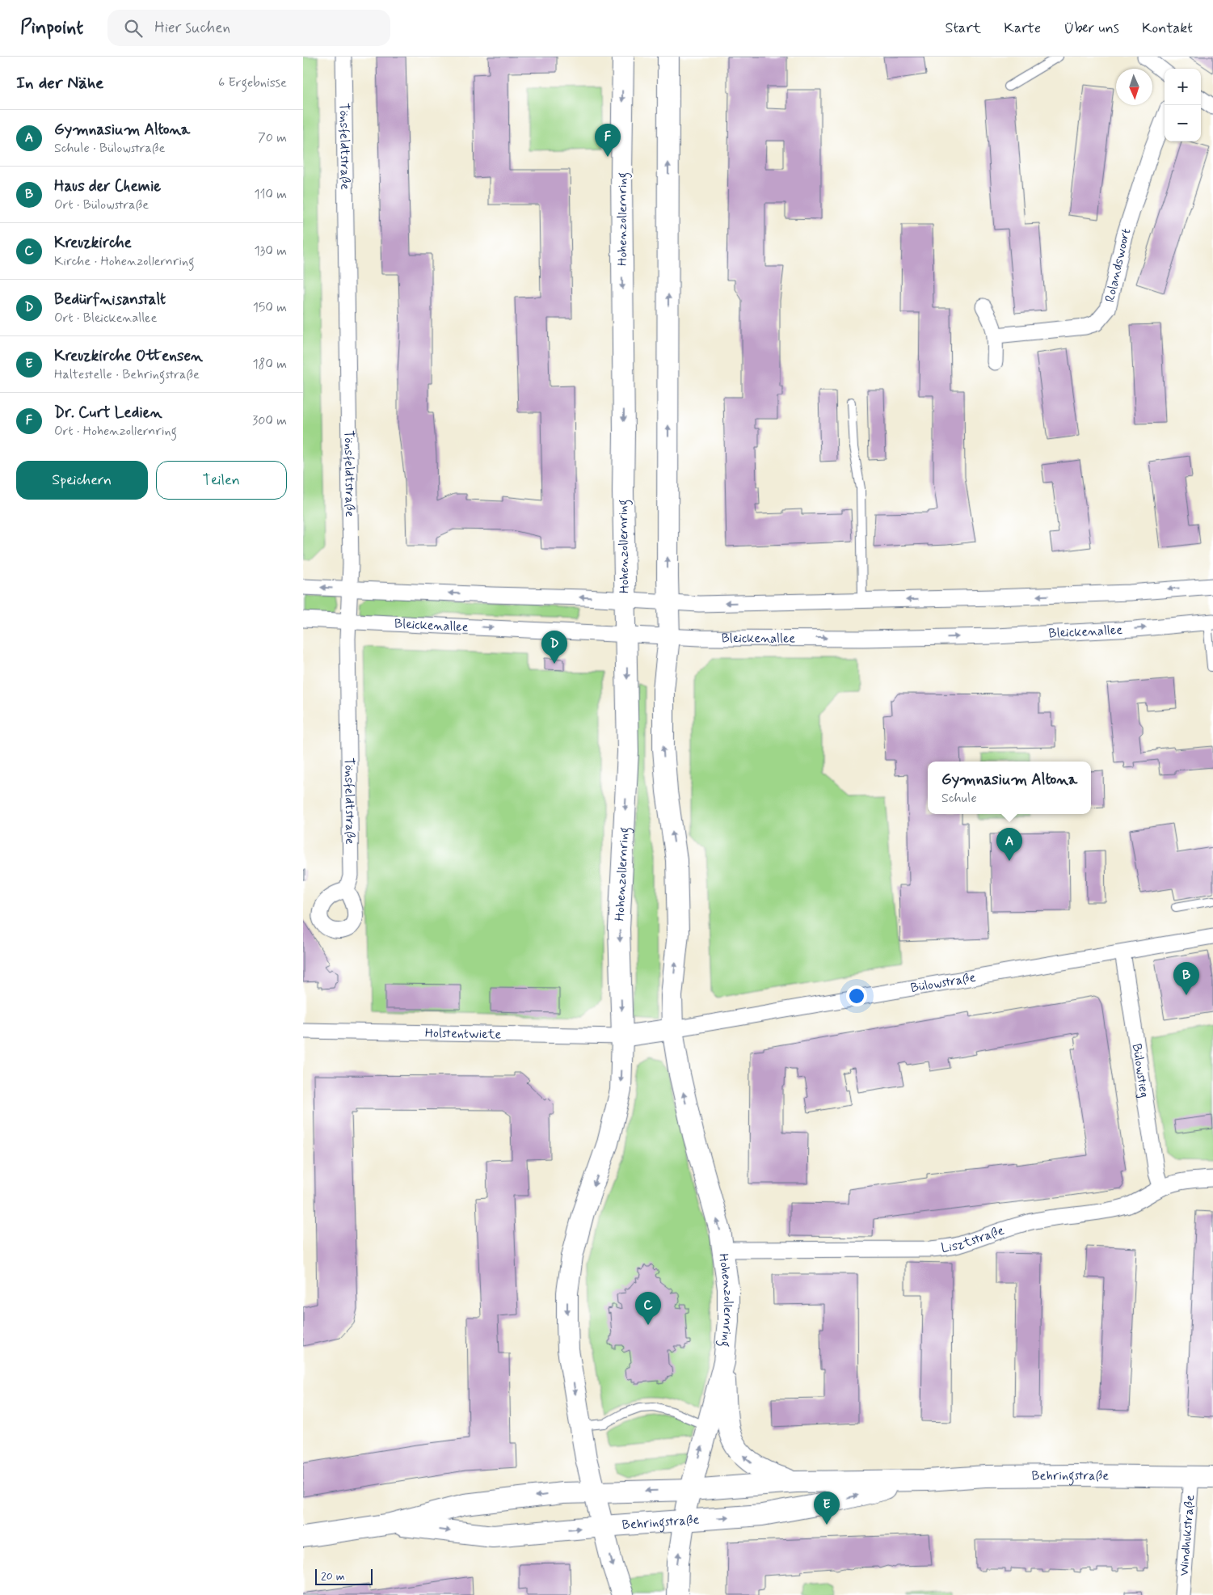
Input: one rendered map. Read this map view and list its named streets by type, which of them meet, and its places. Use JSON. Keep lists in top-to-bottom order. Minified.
{"streets":{"main road":["Hohenzollernring","Behringstraße"],"street":["Tönsfeldtstraße","Rolandswoort","Bleickenallee","Bülowstraße","Holstentwiete","Bülowstieg","Lisztstraße","Windhukstraße"]},"crossings":[["Tönsfeldtstraße","Bleickenallee"],["Hohenzollernring","Bleickenallee"],["Hohenzollernring","Bülowstraße"],["Hohenzollernring","Holstentwiete"],["Hohenzollernring","Lisztstraße"],["Hohenzollernring","Behringstraße"],["Bülowstraße","Bülowstieg"],["Bülowstieg","Lisztstraße"],["Behringstraße","Windhukstraße"]],"scale_bar":"20 m","north":"bottom","page":{"header":"Pinpoint","search":"Hier suchen","nav":["Start","Karte","Über uns","Kontakt"],"heading":["In der Nähe","6 Ergebnisse"],"map_buttons":["+","−"],"list":[{"mark":"A","name":"Gymnasium Altona","note":"Schule · Bülowstraße","value":"70 m"},{"mark":"B","name":"Haus der Chemie","note":"Ort · Bülowstraße","value":"110 m"},{"mark":"C","name":"Kreuzkirche","note":"Kirche · Hohenzollernring","value":"130 m"},{"mark":"D","name":"Bedürfnisanstalt","note":"Ort · Bleickenallee","value":"150 m"},{"mark":"E","name":"Kreuzkirche Ottensen","note":"Haltestelle · Behringstraße","value":"180 m"},{"mark":"F","name":"Dr. Curt Ledien","note":"Ort · Hohenzollernring","value":"300 m"}],"pins":["F","D","A","B","C","E"],"buttons":["Speichern","Teilen"],"popup":["Gymnasium Altona","Schule"],"scale":"20 m"}}
